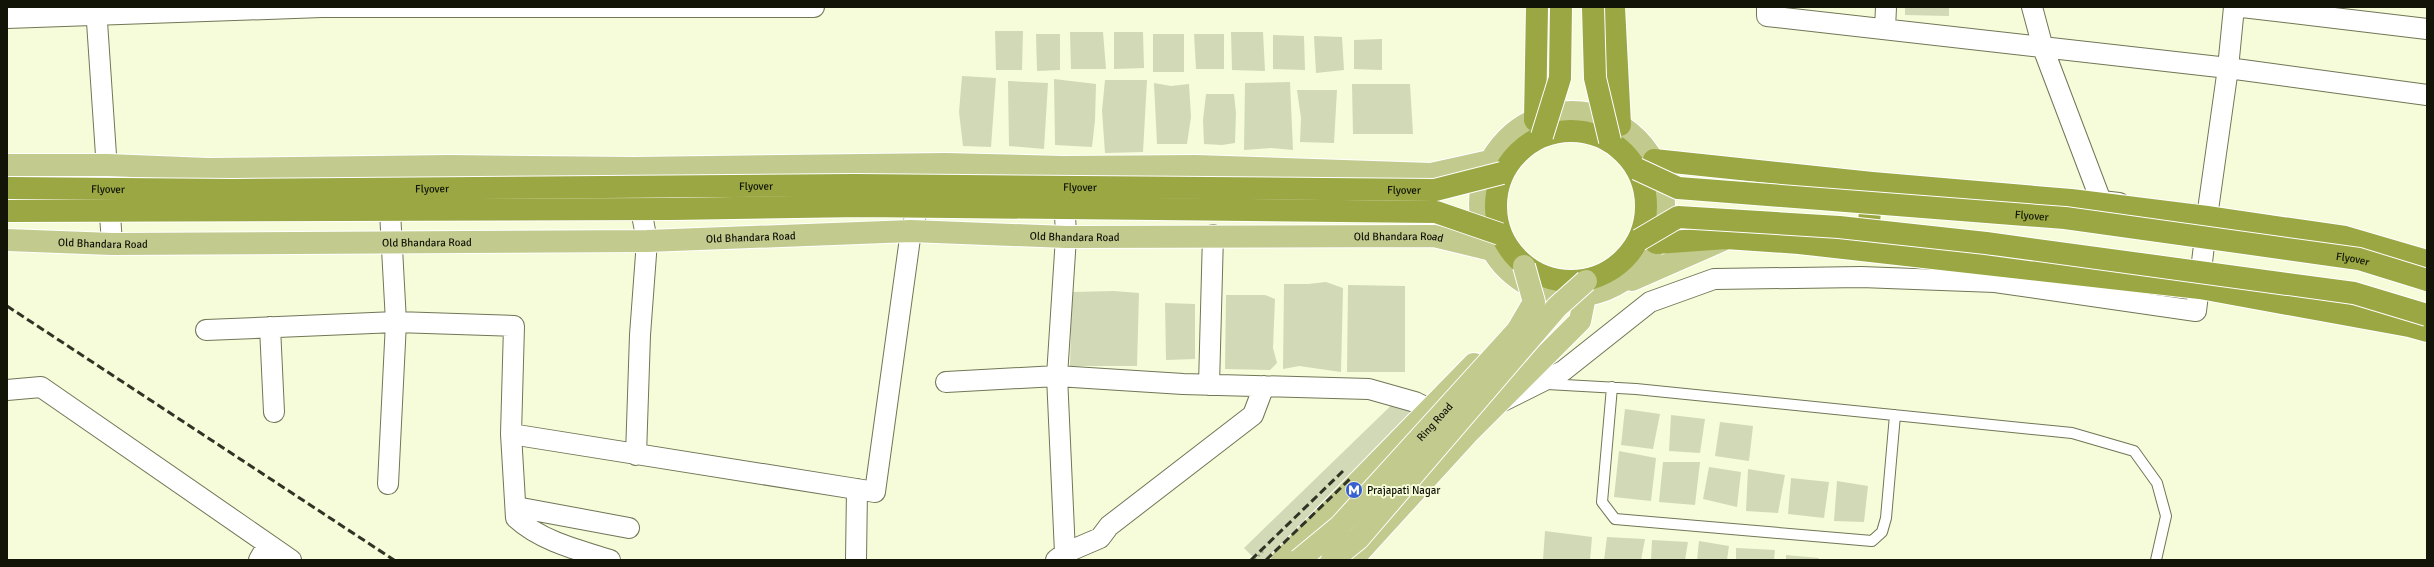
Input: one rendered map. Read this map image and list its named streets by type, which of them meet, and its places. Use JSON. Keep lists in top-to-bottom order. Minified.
{"streets":{"highway":["Flyover"],"main road":["Old Bhandara Road","Ring Road"]},"crossings":[["Flyover","Old Bhandara Road"],["Flyover","Ring Road"]],"places":{"metro station":["Prajapati Nagar"]}}
